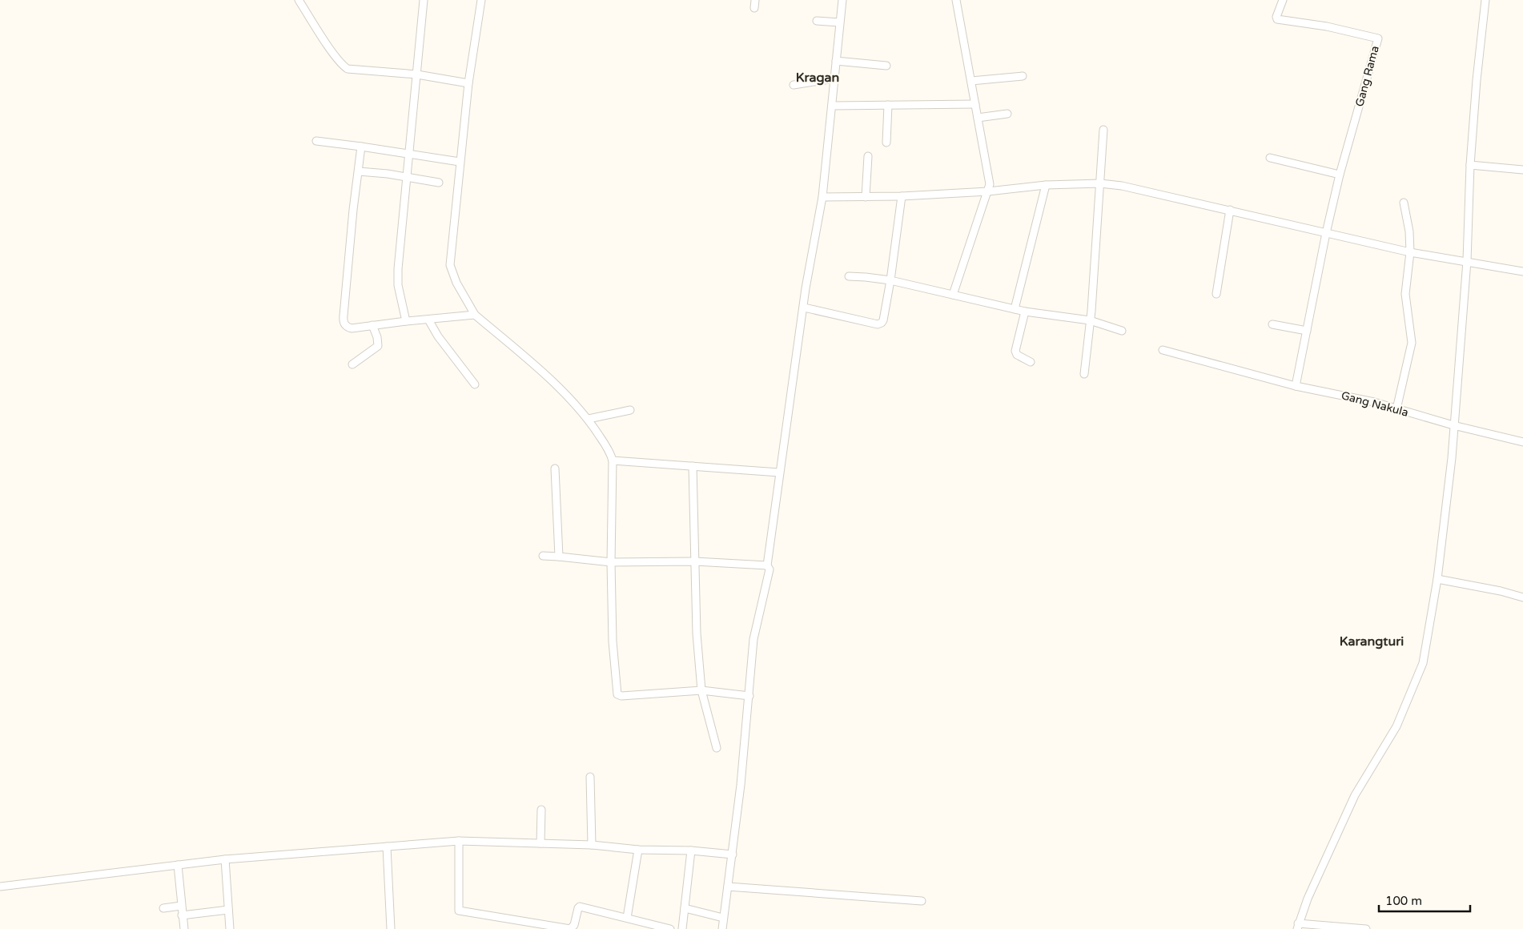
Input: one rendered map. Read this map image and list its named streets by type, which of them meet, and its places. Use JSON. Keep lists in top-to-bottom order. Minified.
{"streets":{"street":["Gang Rama","Gang Nakula"]},"crossings":[["Gang Rama","Gang Nakula"]],"districts":["Kragan","Karangturi"],"scale_bar":"100 m"}
